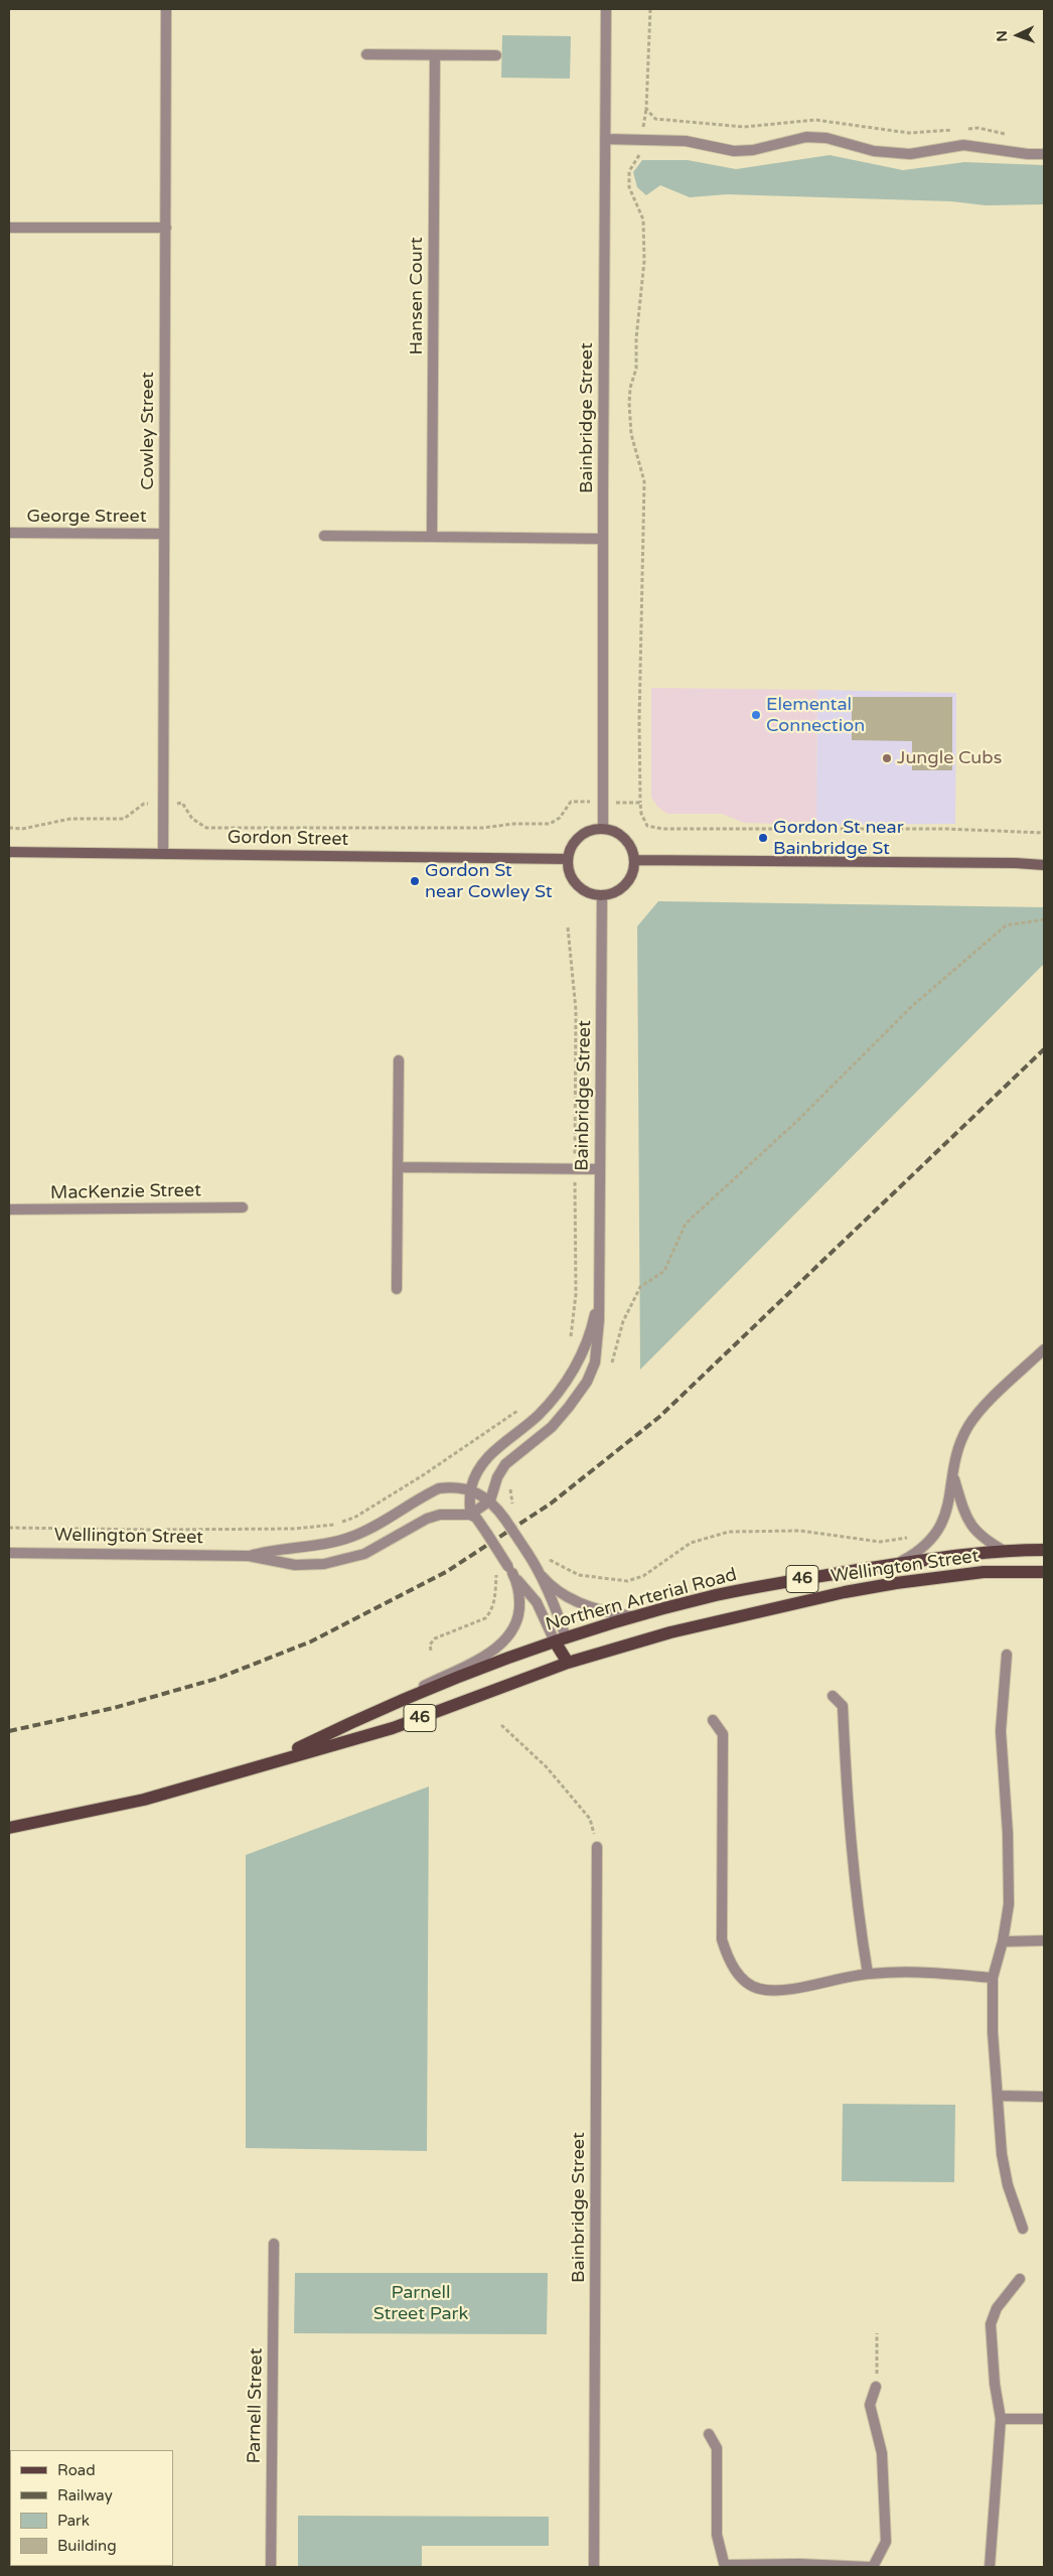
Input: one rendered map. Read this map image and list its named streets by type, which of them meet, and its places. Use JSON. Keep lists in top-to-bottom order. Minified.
{"streets":{"main road":["Wellington Street","46","Northern Arterial Road"],"street":["Hansen Court","Bainbridge Street","Cowley Street","George Street","Gordon Street","MacKenzie Street","Parnell Street"]},"crossings":[["Bainbridge Street","Gordon Street"],["Bainbridge Street","Wellington Street"],["Cowley Street","George Street"],["Cowley Street","Gordon Street"],["Wellington Street","Northern Arterial Road"]],"parks":["Parnell Street Park"],"places":["Elemental Connection","Jungle Cubs","Gordon St near Bainbridge St","Gordon St near Cowley St"],"legend":["Road","Railway","Park","Building"],"north":"left"}
